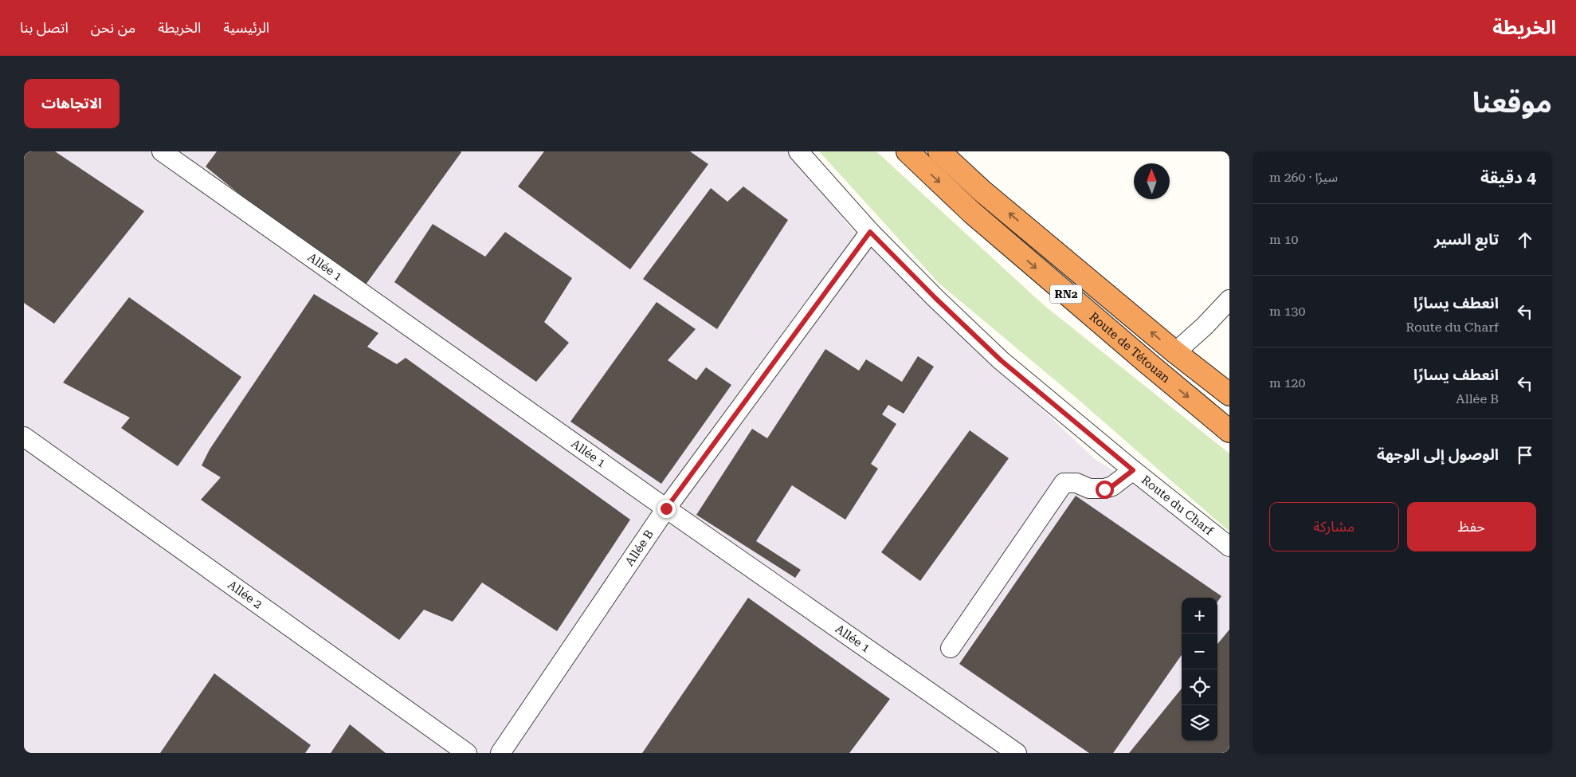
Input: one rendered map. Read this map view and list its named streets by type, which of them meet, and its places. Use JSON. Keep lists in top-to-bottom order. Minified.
{"streets":{"highway":["RN2","Route de Tétouan"],"street":["Allée 1","Route du Charf","Allée B","Allée 2"]},"crossings":[["Allée 1","Allée B"],["Route du Charf","Allée B"]],"north":"top","page":{"header":"الخريطة","nav":["الرئيسية","الخريطة","من نحن","اتصل بنا"],"title":"موقعنا","buttons":["الاتجاهات",["حفظ","مشاركة"]],"heading":["4 دقيقة","سيرًا · 260 m"],"list":[["تابع السير","10 m"],["انعطف يسارًا","Route du Charf","130 m"],["انعطف يسارًا","Allée B","120 m"],"الوصول إلى الوجهة"],"map_buttons":["+","−"]}}
